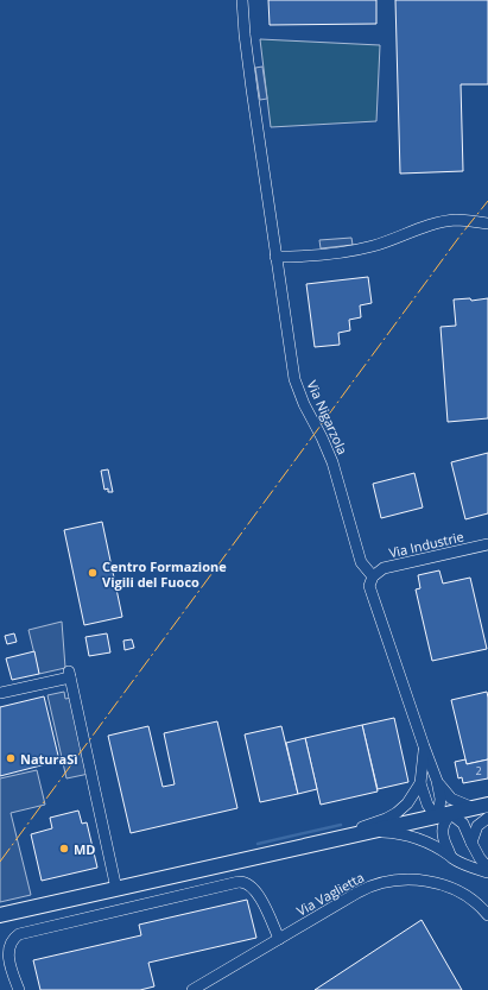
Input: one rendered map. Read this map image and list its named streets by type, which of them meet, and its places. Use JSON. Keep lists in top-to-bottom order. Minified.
{"streets":{"street":["Via Nigarzola","Via Industrie","Via Vaglietta"]},"crossings":[["Via Nigarzola","Via Industrie"]],"places":["Centro Formazione Vigili del Fuoco","NaturaSì","MD"],"house_numbers":["2"]}
